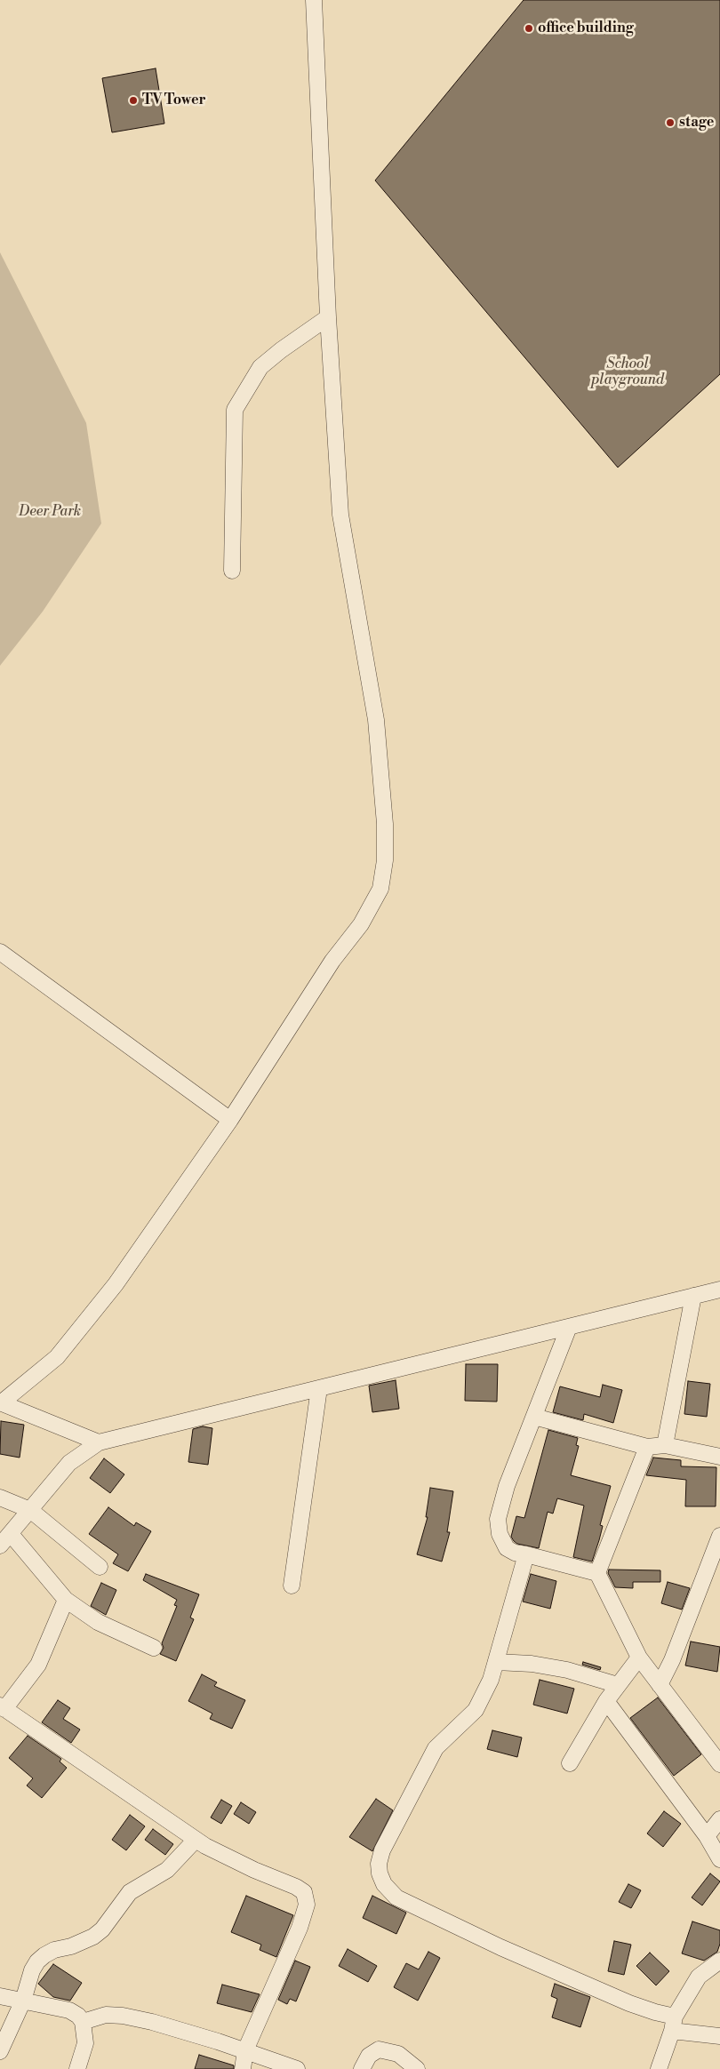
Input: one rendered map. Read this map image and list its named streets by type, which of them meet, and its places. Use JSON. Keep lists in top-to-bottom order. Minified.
{"parks":["School playground","Deer Park"],"places":["office building","TV Tower","stage"]}
